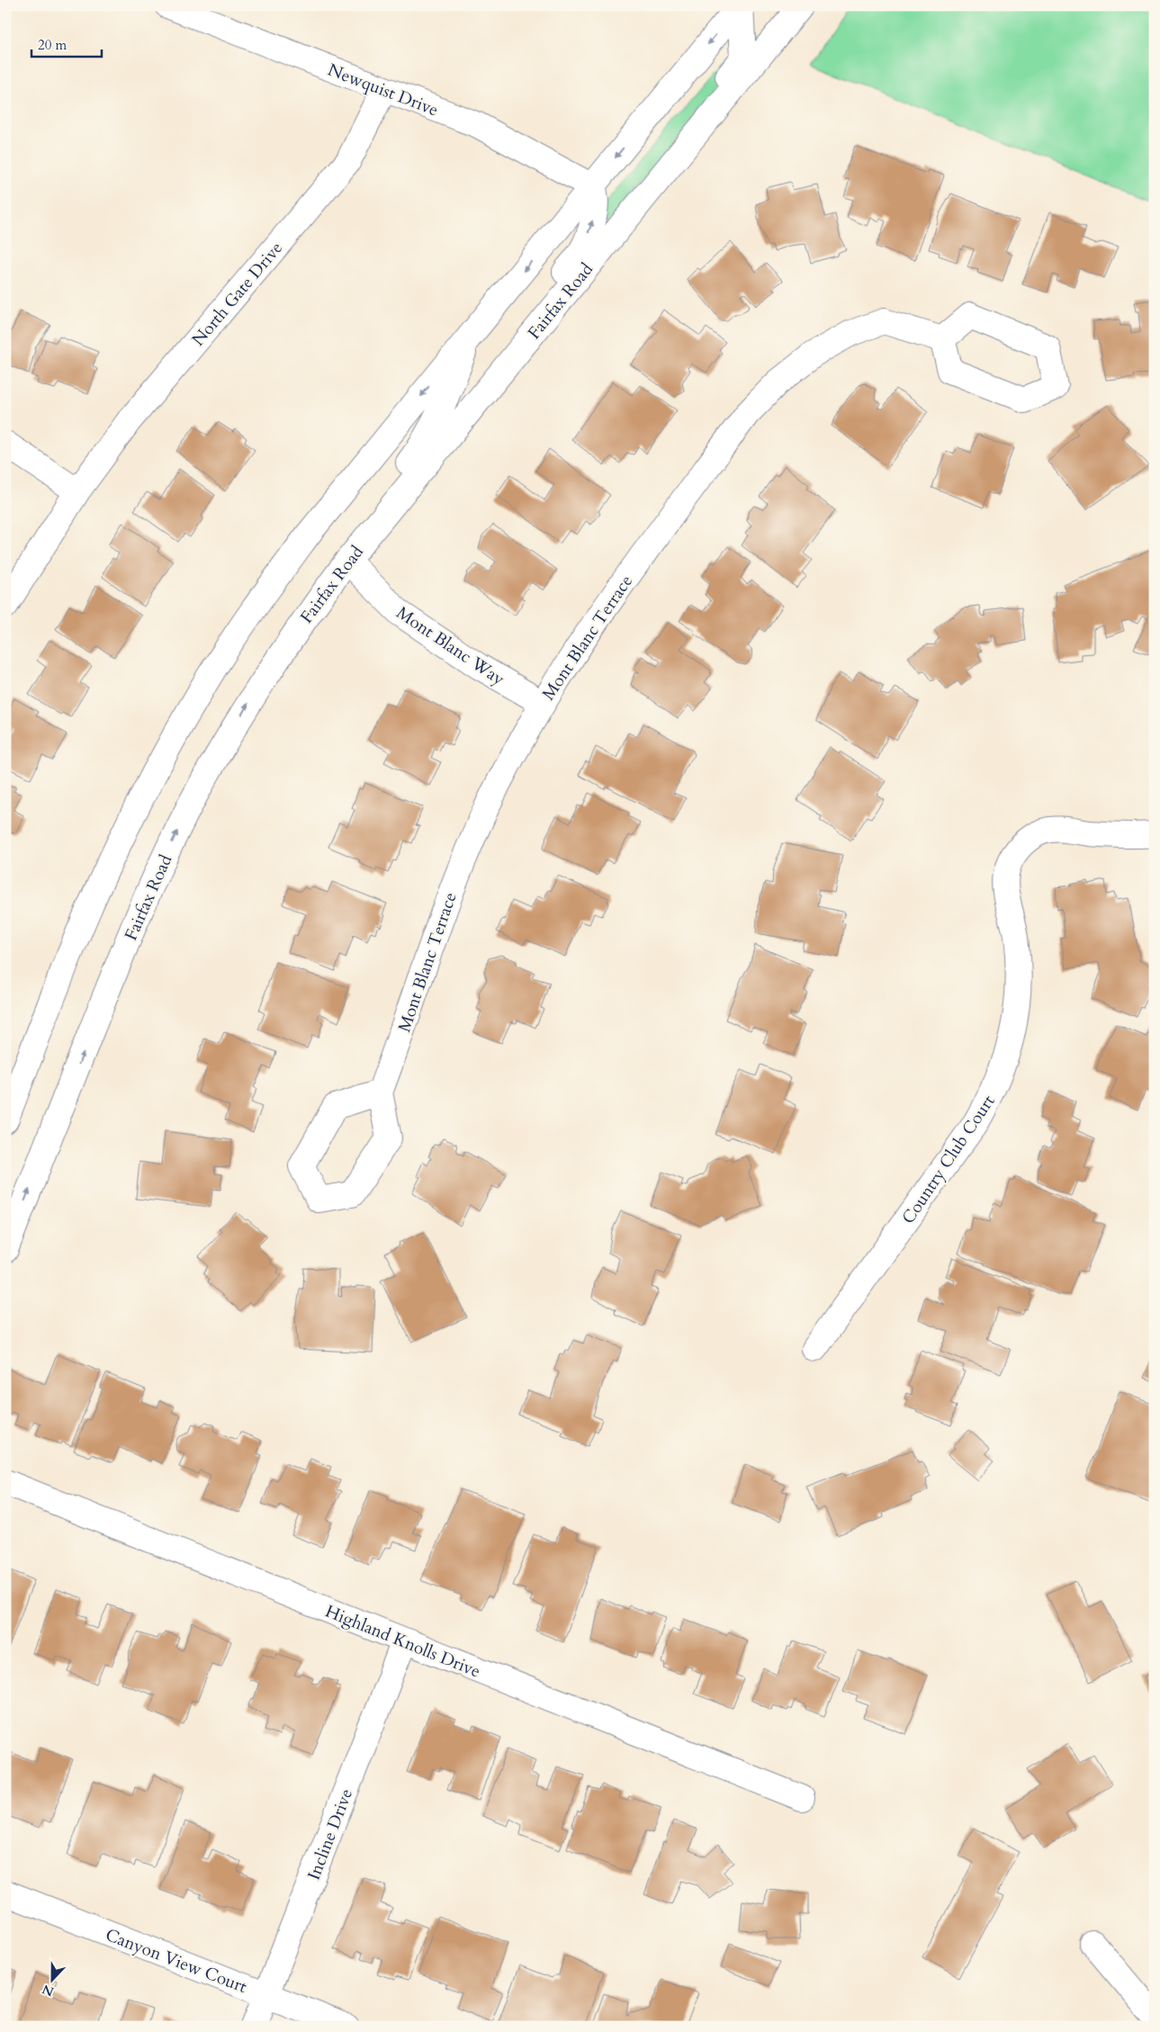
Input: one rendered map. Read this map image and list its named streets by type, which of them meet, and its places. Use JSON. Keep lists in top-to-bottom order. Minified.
{"streets":{"street":["Newquist Drive","North Gate Drive","Fairfax Road","Mont Blanc Terrace","Mont Blanc Way","Country Club Court","Highland Knolls Drive","Incline Drive","Canyon View Court"]},"crossings":[["Newquist Drive","North Gate Drive"],["Fairfax Road","Mont Blanc Way"],["Mont Blanc Terrace","Mont Blanc Way"],["Highland Knolls Drive","Incline Drive"],["Incline Drive","Canyon View Court"]],"scale_bar":"20 m","north":"bottom"}
